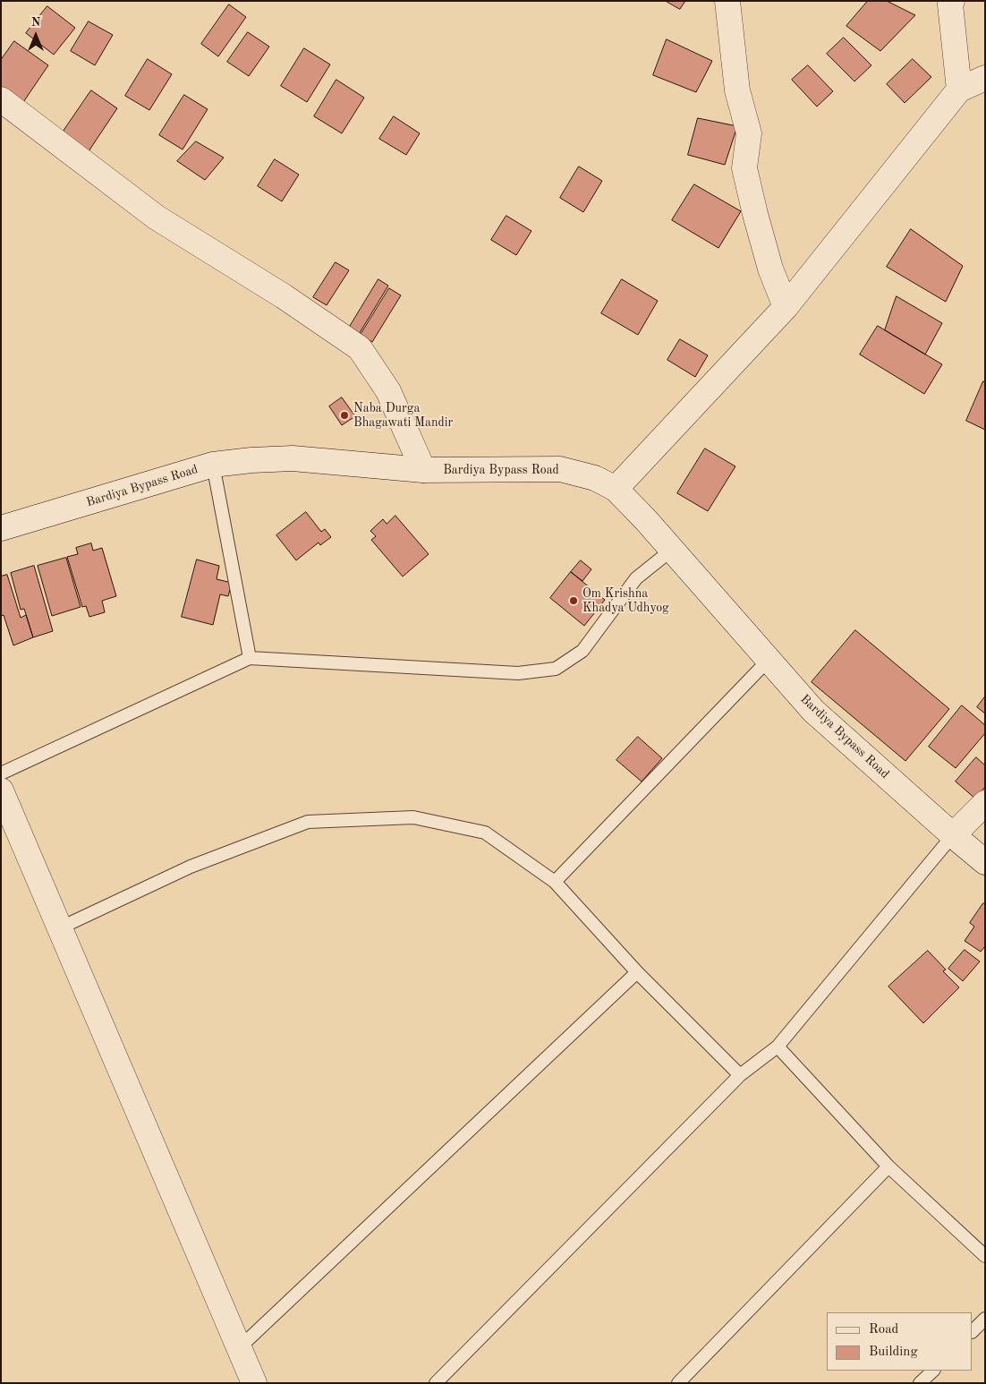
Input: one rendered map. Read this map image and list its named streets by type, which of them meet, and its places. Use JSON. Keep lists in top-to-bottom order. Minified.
{"streets":{"street":["Bardiya Bypass Road"]},"places":["Naba Durga Bhagawati Mandir","Om Krishna Khadya Udhyog"],"legend":["Road","Building"],"north":"top"}
